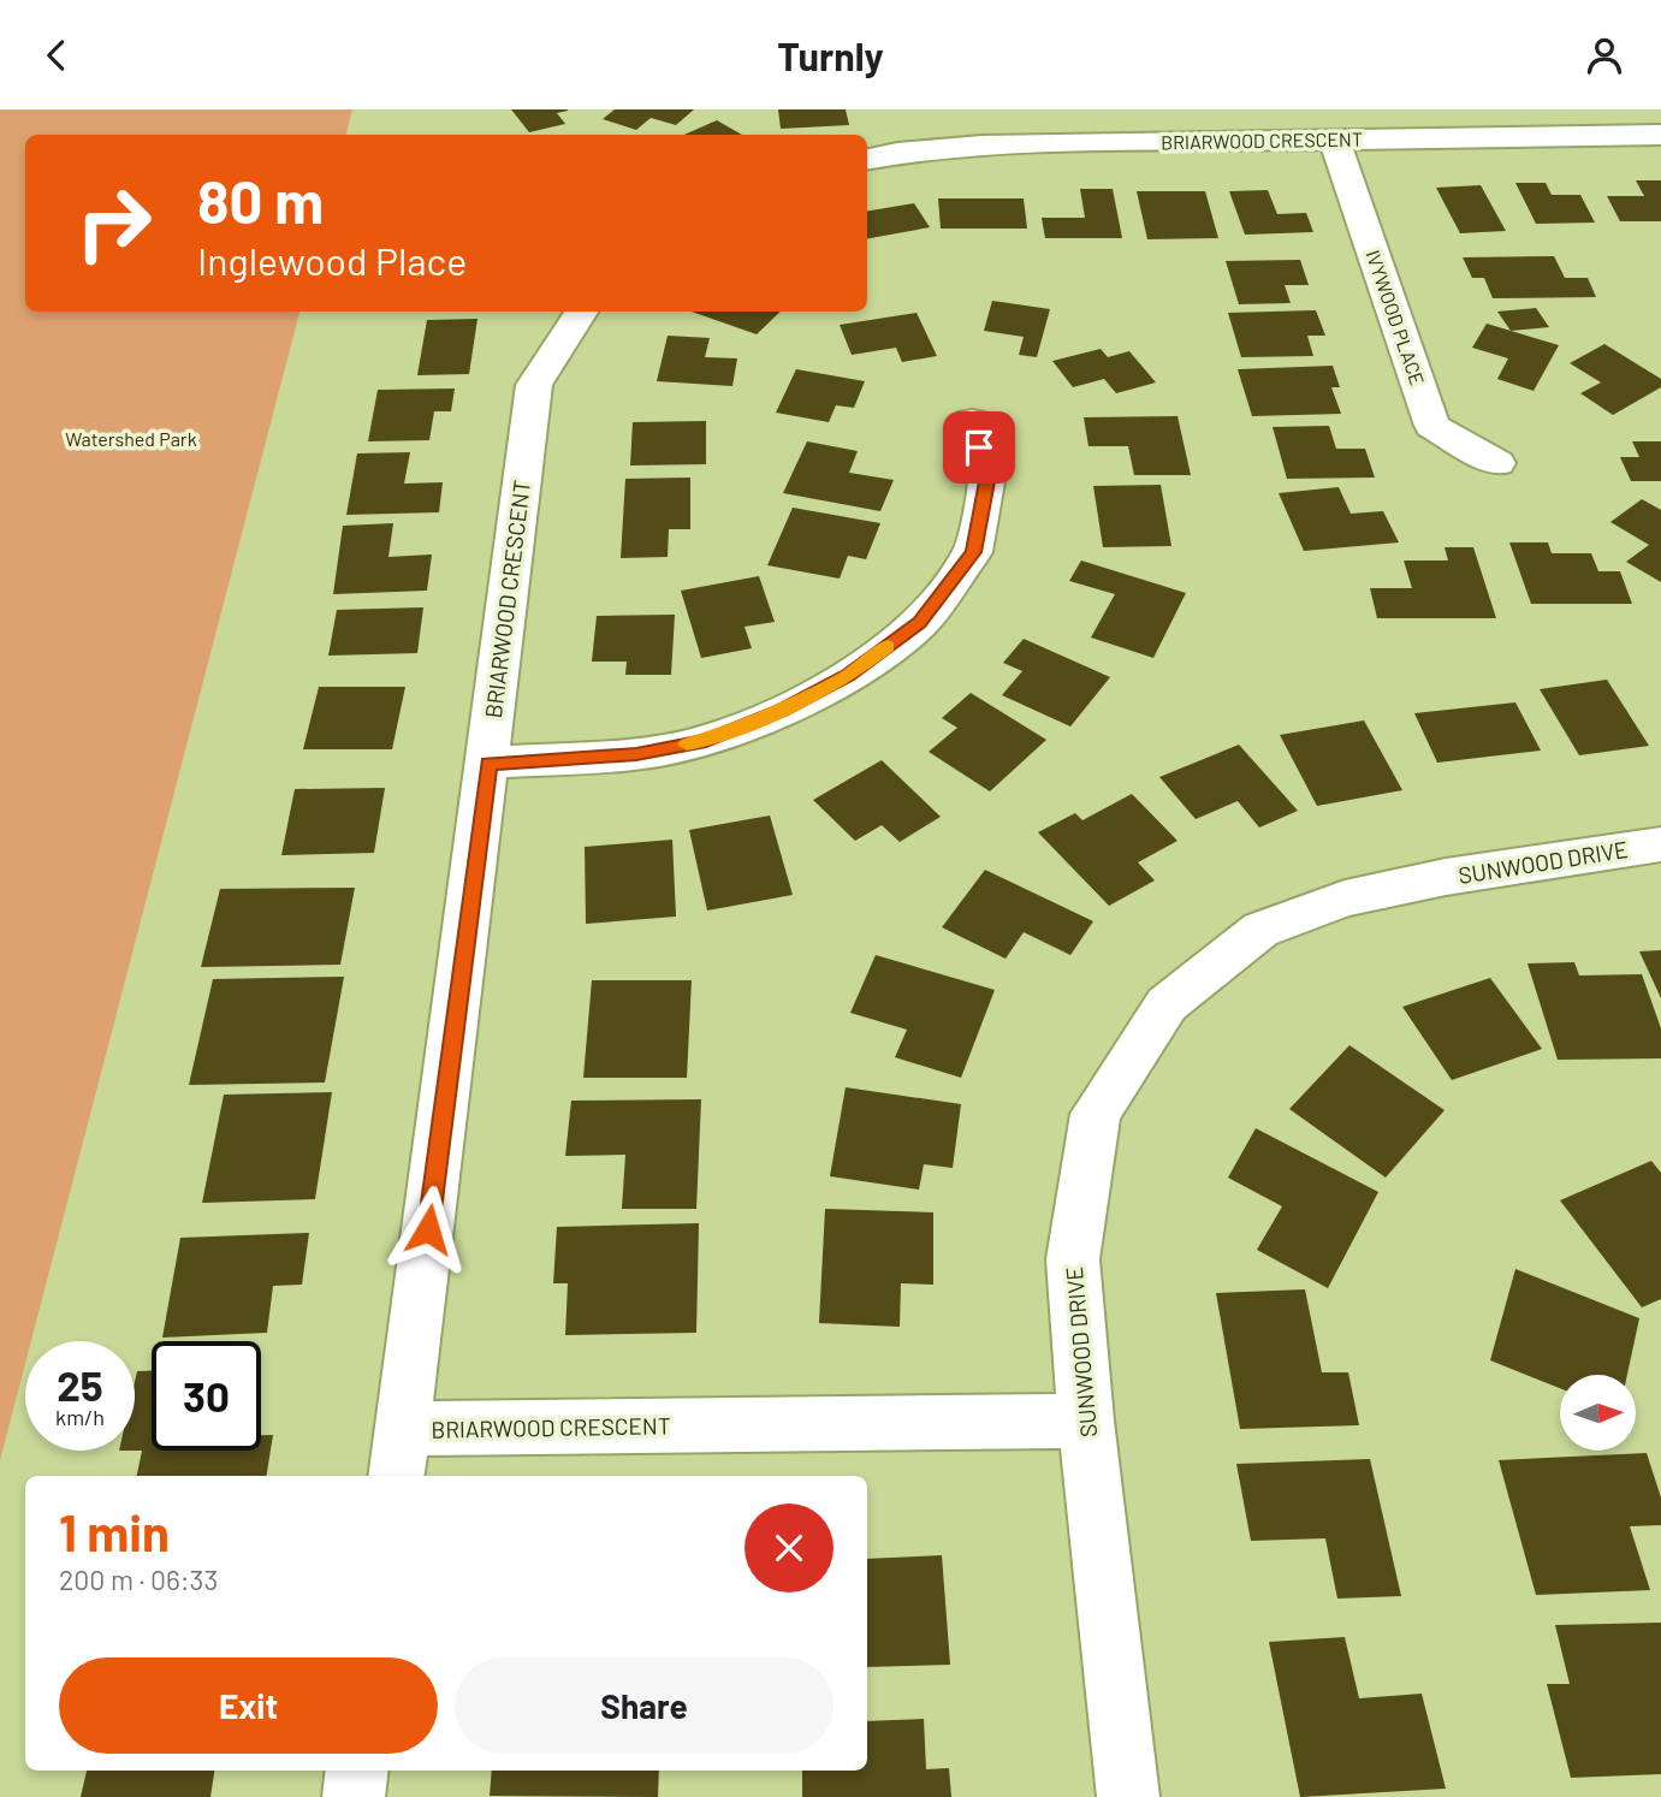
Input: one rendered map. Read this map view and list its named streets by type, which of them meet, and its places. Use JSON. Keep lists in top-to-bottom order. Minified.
{"streets":{"street":["BRIARWOOD CRESCENT","IVYWOOD PLACE","SUNWOOD DRIVE"]},"crossings":[["BRIARWOOD CRESCENT","IVYWOOD PLACE"],["BRIARWOOD CRESCENT","SUNWOOD DRIVE"]],"parks":["Watershed Park"],"north":"right","page":{"header":"Turnly","turn":["80 m","Inglewood Place"],"speed":"25 km/h","limit":"30","heading":["1 min","200 m · 06:33"],"buttons":["Exit","Share"]}}
